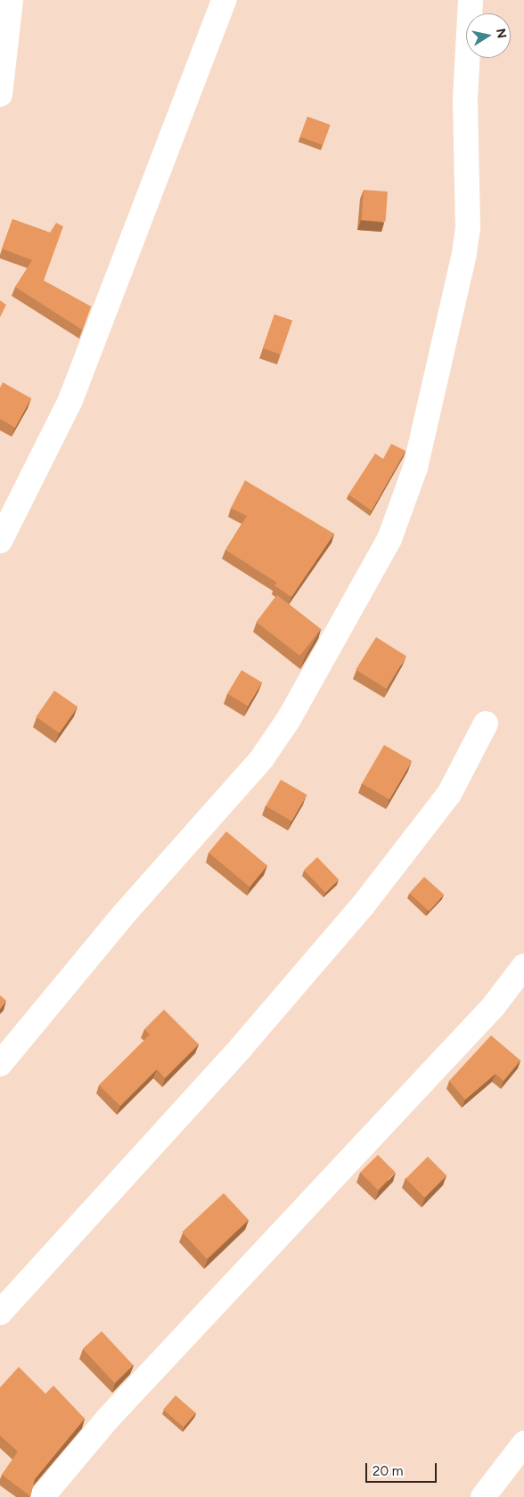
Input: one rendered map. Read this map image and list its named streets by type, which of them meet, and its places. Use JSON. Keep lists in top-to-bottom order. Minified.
{"scale_bar":"20 m","north":"right"}
